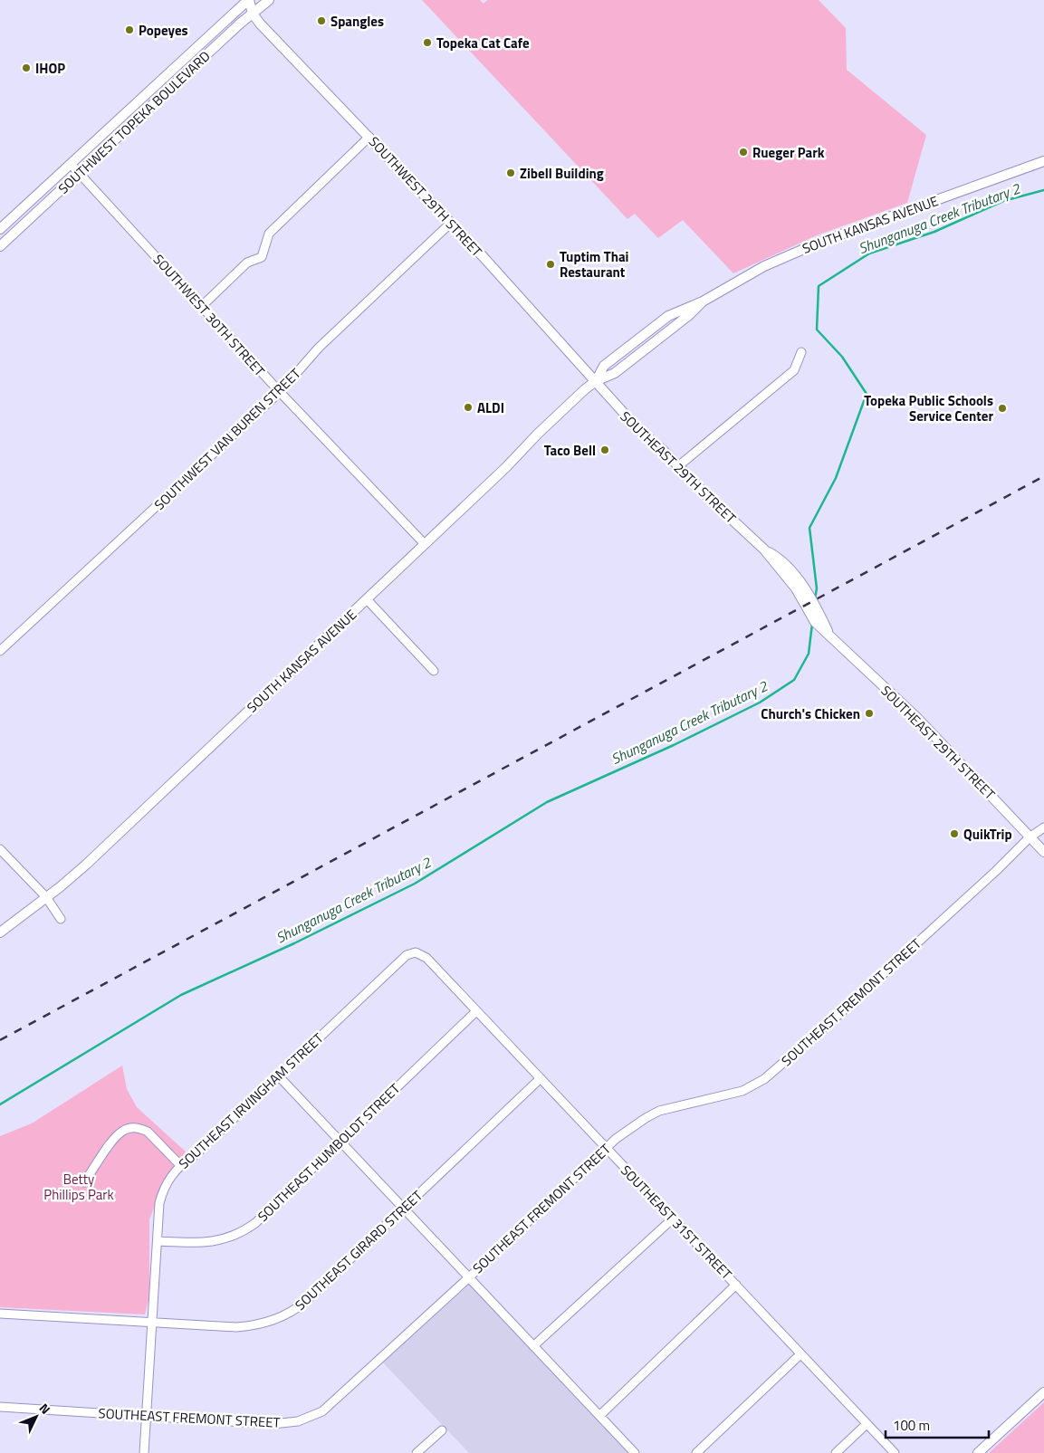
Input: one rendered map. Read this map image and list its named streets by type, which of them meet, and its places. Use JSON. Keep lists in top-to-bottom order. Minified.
{"streets":{"main road":["SOUTHWEST TOPEKA BOULEVARD","SOUTHWEST 29TH STREET","SOUTH KANSAS AVENUE","SOUTHEAST 29TH STREET"],"street":["SOUTHWEST 30TH STREET","SOUTHWEST VAN BUREN STREET","SOUTHEAST FREMONT STREET","SOUTHEAST IRVINGHAM STREET","SOUTHEAST HUMBOLDT STREET","SOUTHEAST 31ST STREET","SOUTHEAST GIRARD STREET"]},"crossings":[["SOUTHWEST TOPEKA BOULEVARD","SOUTHWEST 29TH STREET"],["SOUTHWEST TOPEKA BOULEVARD","SOUTHWEST 30TH STREET"],["SOUTHWEST 29TH STREET","SOUTH KANSAS AVENUE"],["SOUTHWEST 29TH STREET","SOUTHWEST VAN BUREN STREET"],["SOUTHWEST 29TH STREET","SOUTHEAST 29TH STREET"],["SOUTH KANSAS AVENUE","SOUTHWEST 30TH STREET"],["SOUTH KANSAS AVENUE","SOUTHEAST 29TH STREET"],["SOUTHWEST 30TH STREET","SOUTHWEST VAN BUREN STREET"],["SOUTHEAST 29TH STREET","SOUTHEAST FREMONT STREET"],["SOUTHEAST FREMONT STREET","SOUTHEAST IRVINGHAM STREET"],["SOUTHEAST FREMONT STREET","SOUTHEAST 31ST STREET"],["SOUTHEAST IRVINGHAM STREET","SOUTHEAST HUMBOLDT STREET"],["SOUTHEAST IRVINGHAM STREET","SOUTHEAST 31ST STREET"],["SOUTHEAST IRVINGHAM STREET","SOUTHEAST GIRARD STREET"],["SOUTHEAST HUMBOLDT STREET","SOUTHEAST 31ST STREET"],["SOUTHEAST 31ST STREET","SOUTHEAST GIRARD STREET"]],"water":["Shunganuga Creek Tributary 2"],"parks":["Betty Phillips Park"],"places":["Spangles","Popeyes","Topeka Cat Cafe","IHOP","Rueger Park","Zibell Building","Tuptim Thai Restaurant","ALDI","Topeka Public Schools Service Center","Taco Bell","Church's Chicken","QuikTrip"],"scale_bar":"100 m","north":"top right"}
